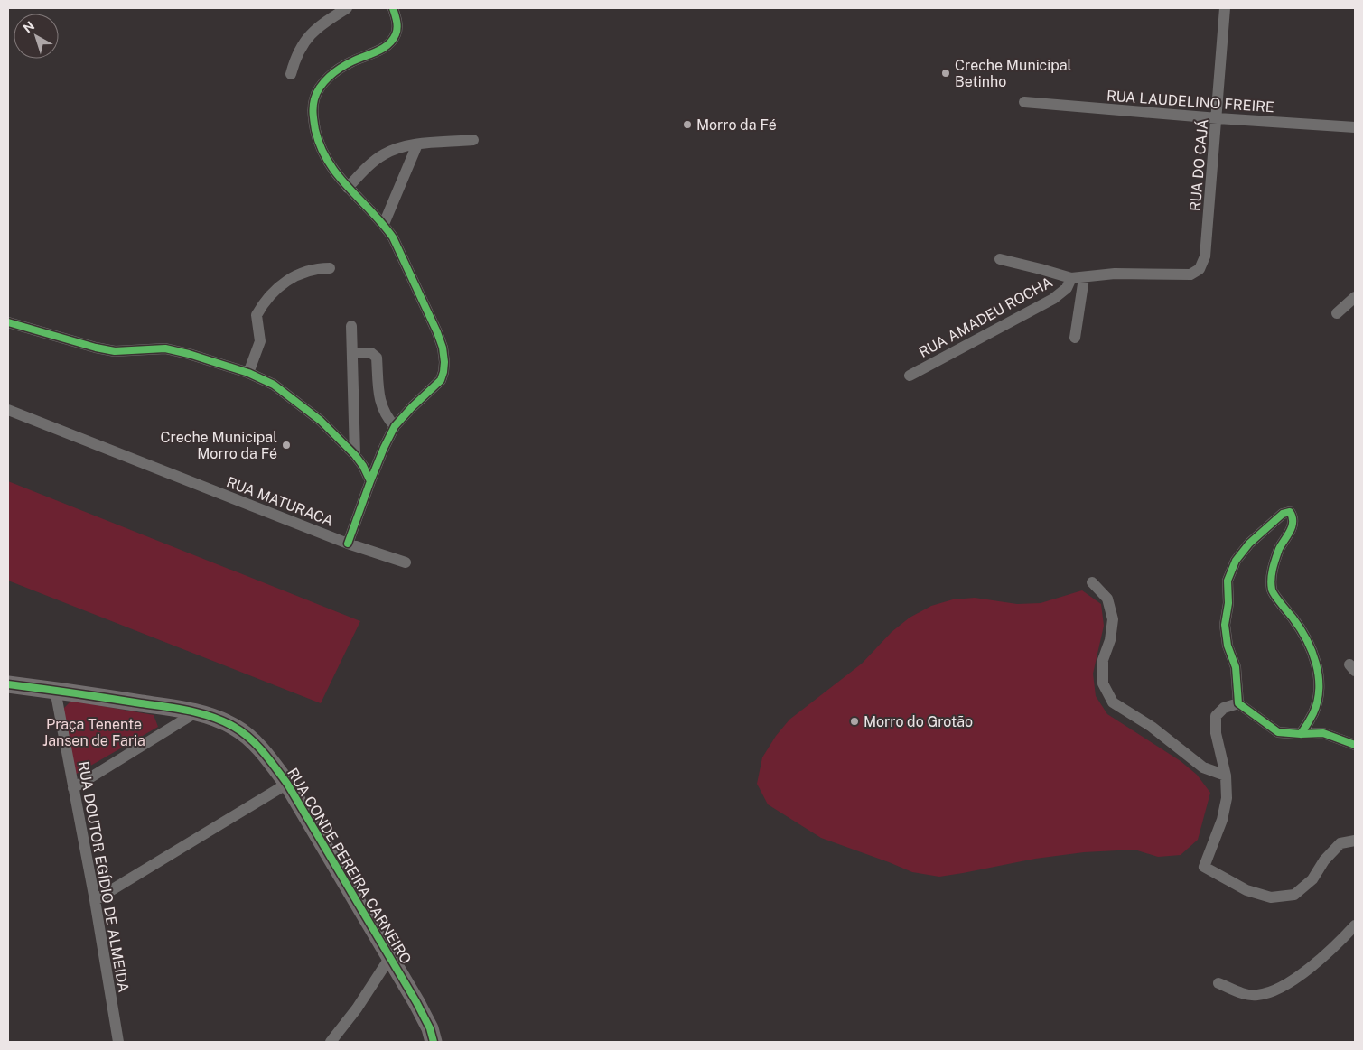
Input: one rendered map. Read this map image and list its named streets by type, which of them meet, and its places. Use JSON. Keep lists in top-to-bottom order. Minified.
{"streets":{"street":["RUA LAUDELINO FREIRE","RUA DO CAJÁ","RUA AMADEU ROCHA","RUA MATURACA","RUA CONDE PEREIRA CARNEIRO","RUA DOUTOR EGÍDIO DE ALMEIDA"]},"crossings":[["RUA LAUDELINO FREIRE","RUA DO CAJÁ"],["RUA CONDE PEREIRA CARNEIRO","RUA DOUTOR EGÍDIO DE ALMEIDA"]],"parks":["Praça Tenente Jansen de Faria"],"places":["Creche Municipal Betinho","Morro da Fé","Creche Municipal Morro da Fé","Morro do Grotão"],"north":"top left"}
